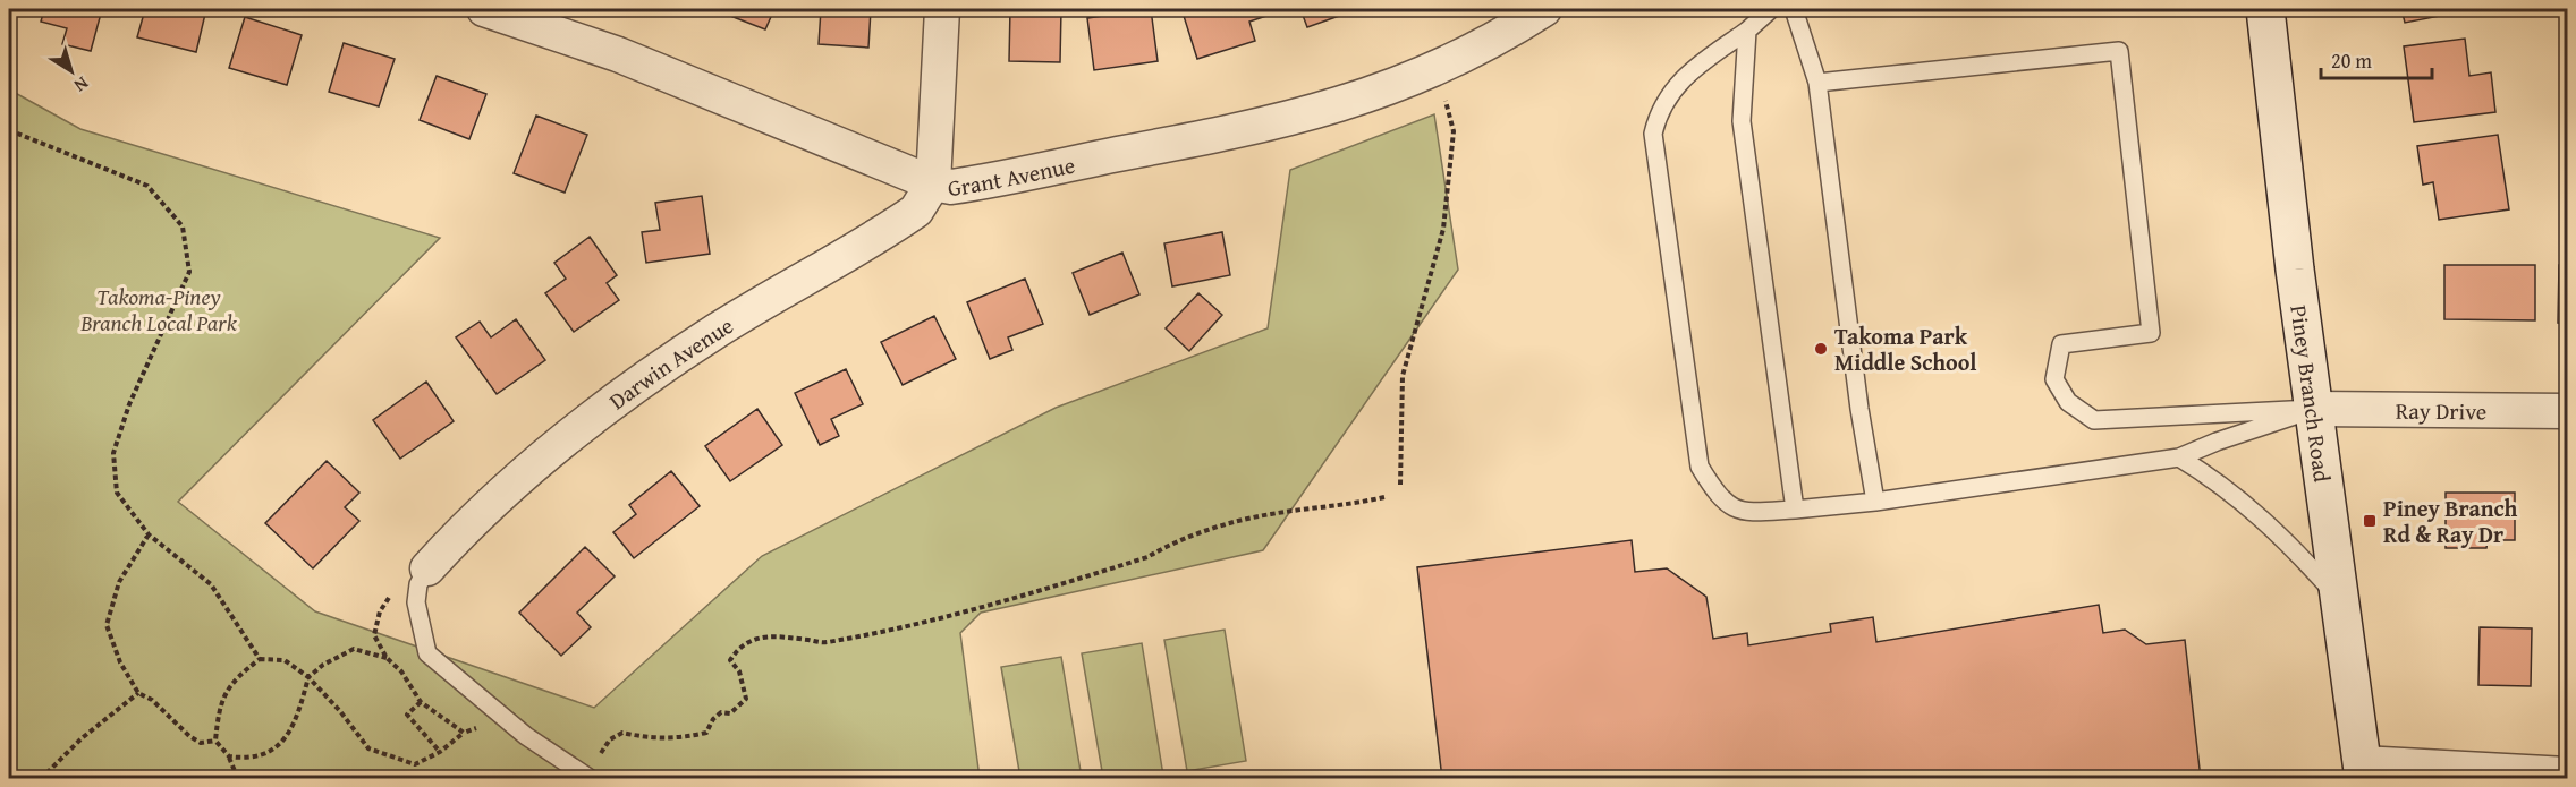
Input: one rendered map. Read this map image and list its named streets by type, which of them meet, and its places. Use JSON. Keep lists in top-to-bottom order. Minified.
{"streets":{"main road":["Piney Branch Road"],"street":["Grant Avenue","Darwin Avenue","Ray Drive"]},"crossings":[["Grant Avenue","Darwin Avenue"],["Piney Branch Road","Ray Drive"]],"parks":["Takoma-Piney Branch Local Park"],"places":{"other":["Takoma Park Middle School"],"transit":["Piney Branch Rd & Ray Dr"]},"scale_bar":"20 m","north":"bottom right"}
